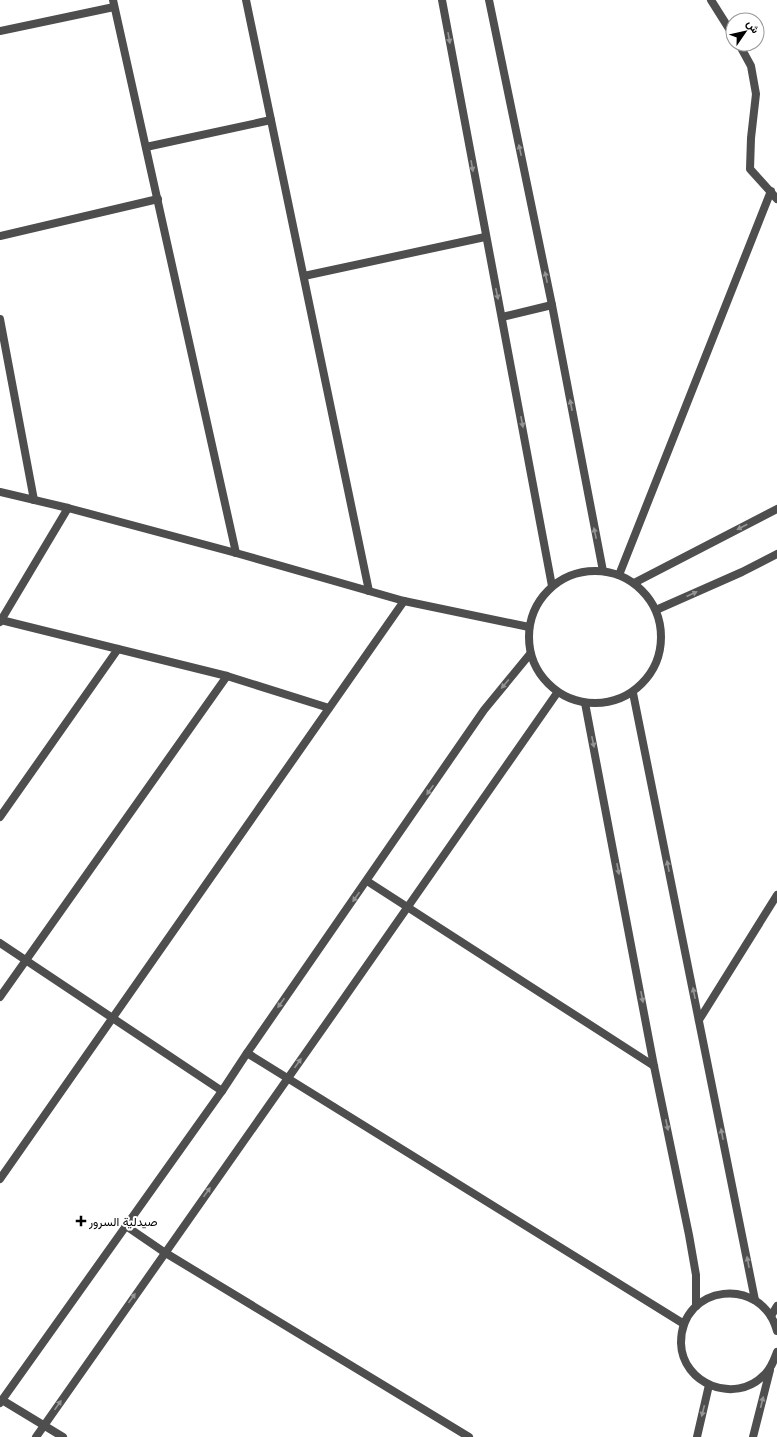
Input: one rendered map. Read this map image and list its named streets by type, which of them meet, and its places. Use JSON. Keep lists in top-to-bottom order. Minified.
{"places":{"health":["صيدلية السرور"]},"north":"top right"}
